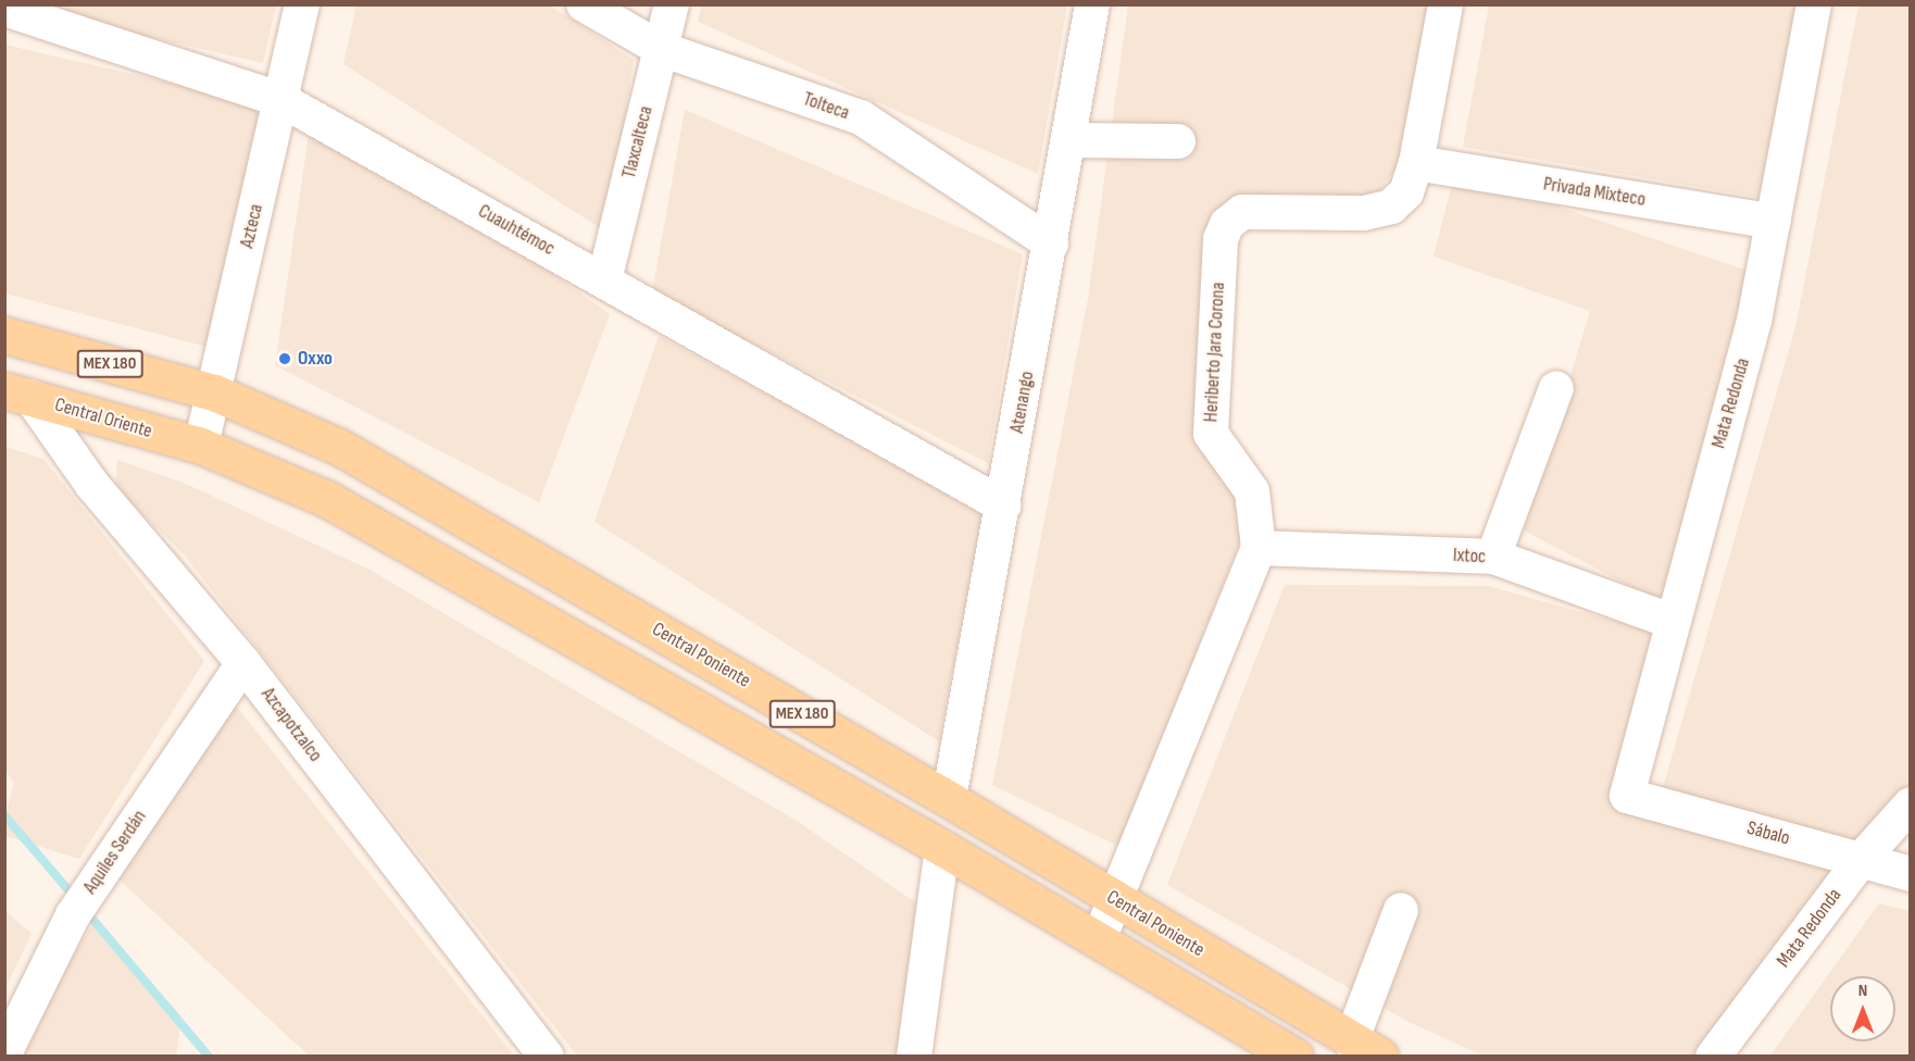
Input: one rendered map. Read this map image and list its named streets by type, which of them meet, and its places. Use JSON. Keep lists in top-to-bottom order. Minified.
{"streets":{"main road":["MEX 180","Central Oriente","Central Poniente"],"street":["Tolteca","Tlaxcalteca","Privada Mixteco","Azteca","Cuauhtémoc","Heriberto Jara Corona","Atenango","Mata Redonda","Ixtoc","Azcapotzalco","Sábalo","Aquiles Serdán"]},"crossings":[["Tolteca","Tlaxcalteca"],["Tolteca","Atenango"],["Tlaxcalteca","Cuauhtémoc"],["Privada Mixteco","Heriberto Jara Corona"],["Privada Mixteco","Mata Redonda"],["Azteca","Cuauhtémoc"],["Azteca","MEX 180"],["Azteca","Central Oriente"],["Azteca","Central Poniente"],["Cuauhtémoc","Atenango"],["Heriberto Jara Corona","MEX 180"],["Heriberto Jara Corona","Ixtoc"],["Heriberto Jara Corona","Central Poniente"],["MEX 180","Central Oriente"],["MEX 180","Central Poniente"],["Atenango","Central Poniente"],["Mata Redonda","Ixtoc"],["Mata Redonda","Sábalo"],["Central Oriente","Azcapotzalco"],["Azcapotzalco","Aquiles Serdán"]],"places":["Oxxo"],"north":"top"}
